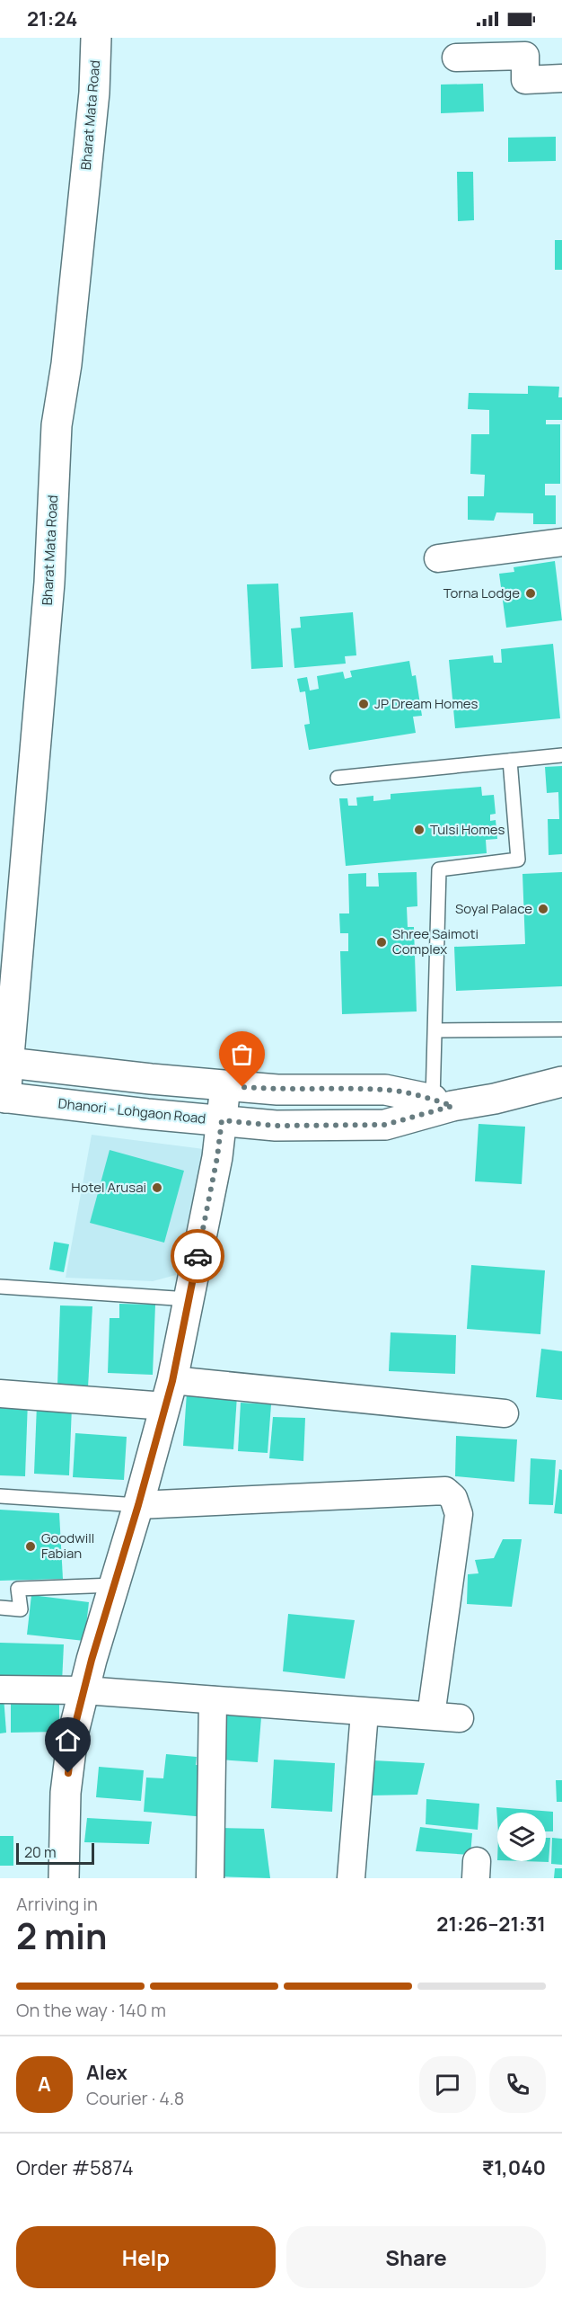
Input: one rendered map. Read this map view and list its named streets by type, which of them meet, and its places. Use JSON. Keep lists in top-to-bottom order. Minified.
{"streets":{"street":["Bharat Mata Road","Dhanori - Lohgaon Road"]},"crossings":[["Bharat Mata Road","Dhanori - Lohgaon Road"]],"places":["Torna Lodge","JP Dream Homes","Tulsi Homes","Soyal Palace","Shree Saimoti Complex","Hotel Arusai","Goodwill Fabian"],"scale_bar":"20 m","page":{"status":"21:24","scale":"20 m","heading":["2 min","Arriving in","21:26–21:31"],"panel":["Alex","Courier · 4.8","Order #5874","₹1,040"],"bar":"On the way · 140 m","round":"A","buttons":["Help","Share"]}}
